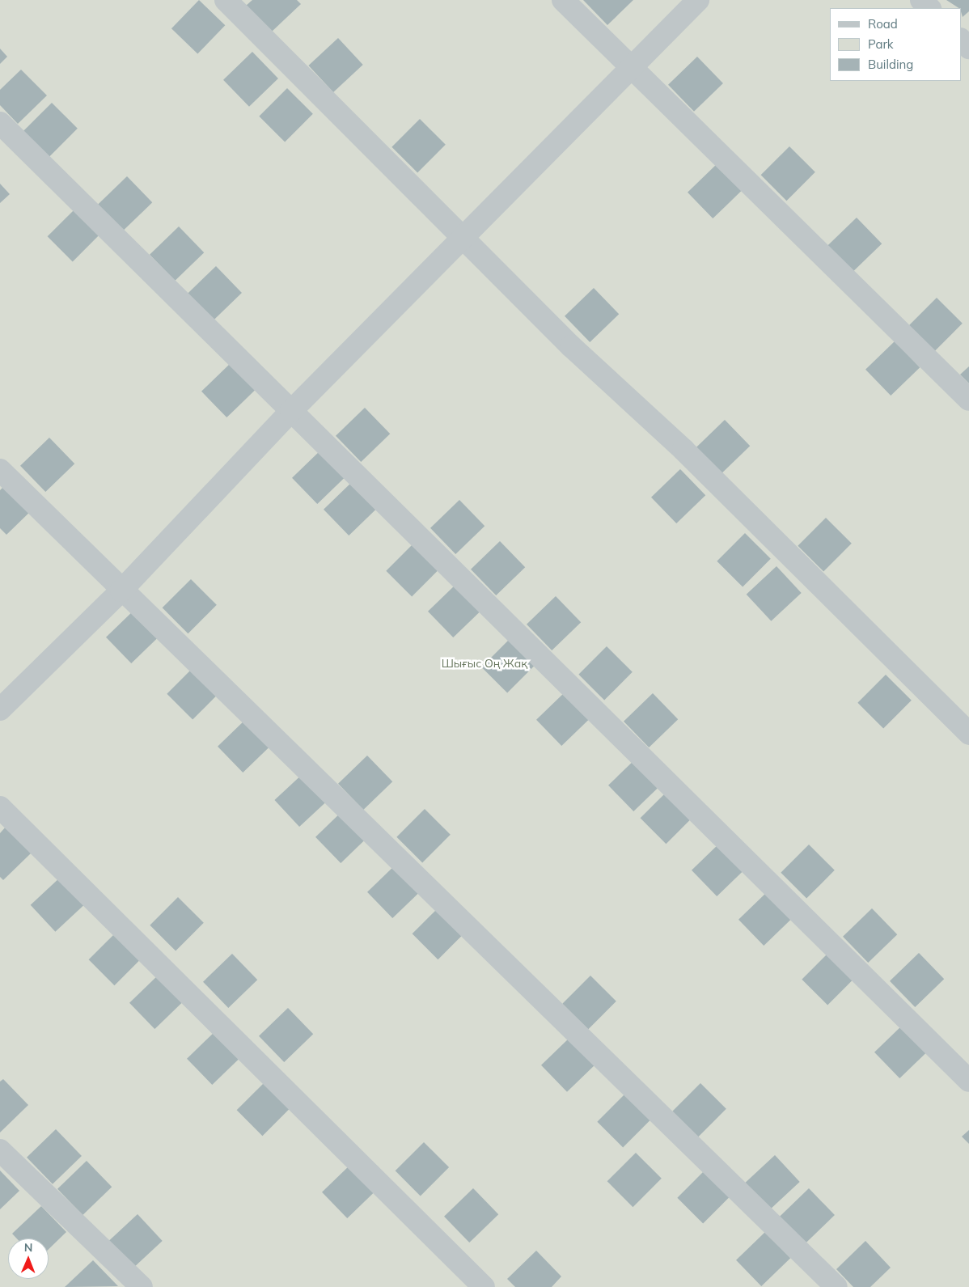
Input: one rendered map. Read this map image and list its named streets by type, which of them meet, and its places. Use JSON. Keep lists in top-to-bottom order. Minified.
{"parks":["Шығыс Оң Жақ"],"legend":["Road","Park","Building"],"north":"top"}
